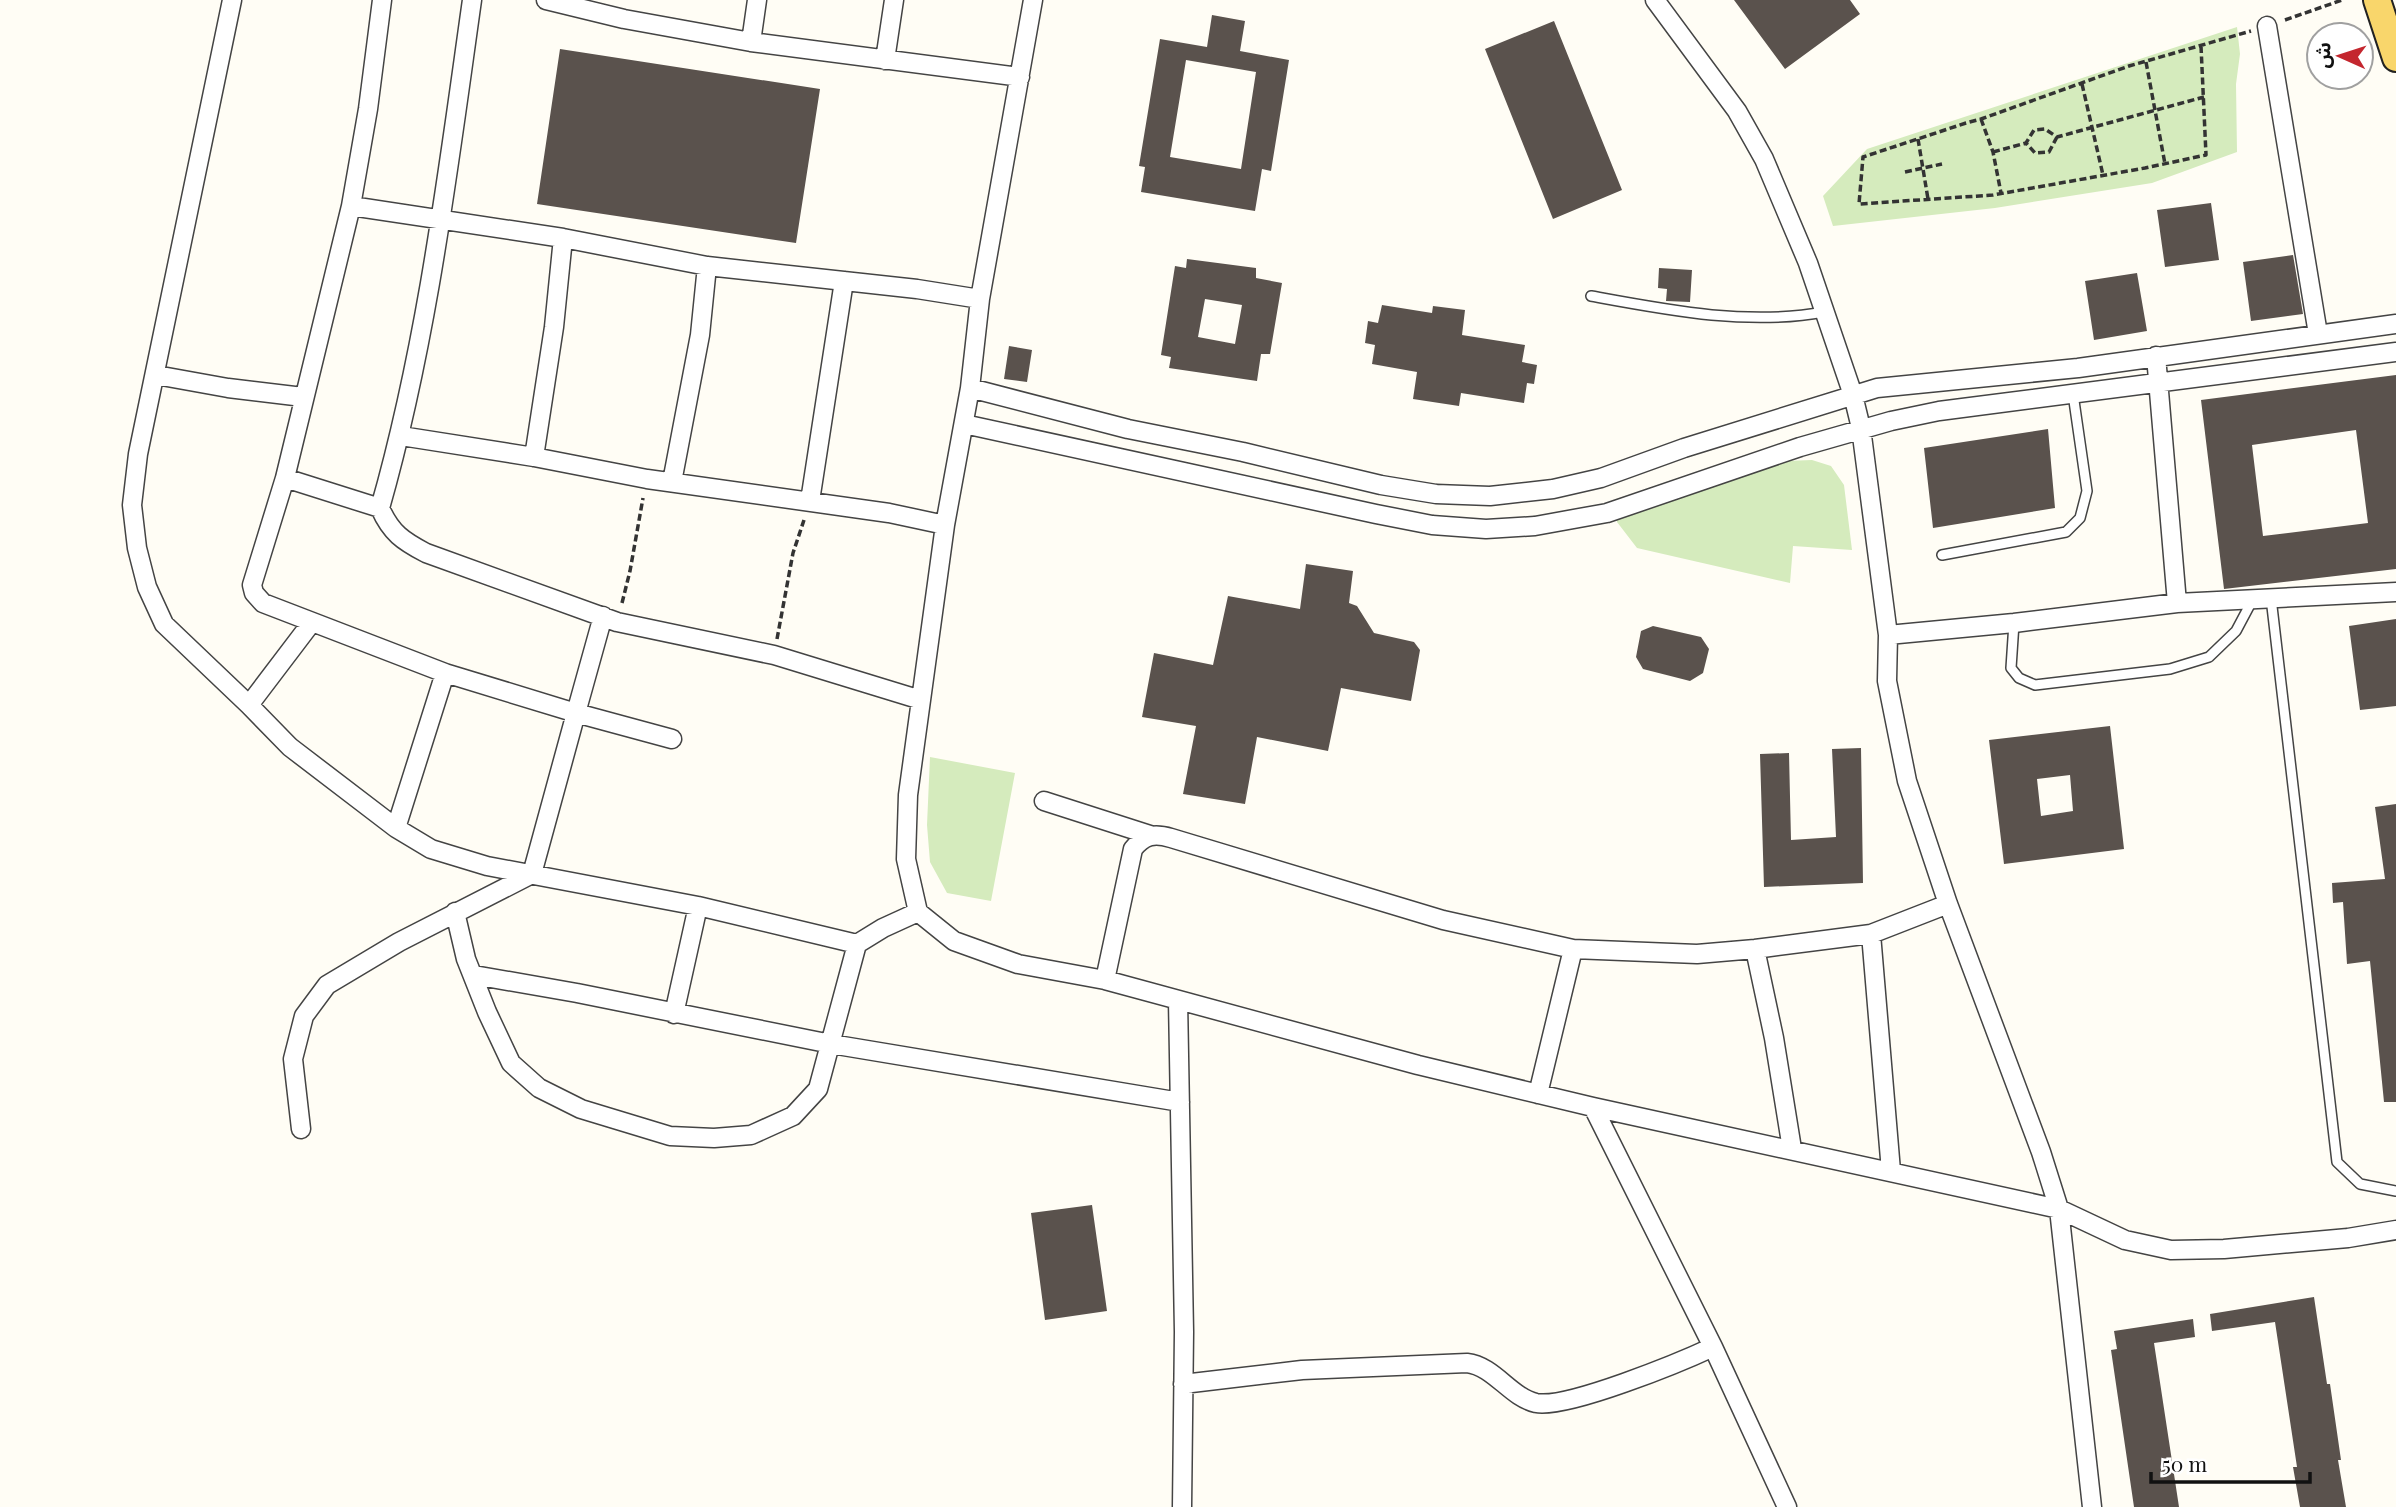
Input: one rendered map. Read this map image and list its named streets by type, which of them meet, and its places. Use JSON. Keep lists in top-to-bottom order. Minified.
{"scale_bar":"50 m","north":"left"}
